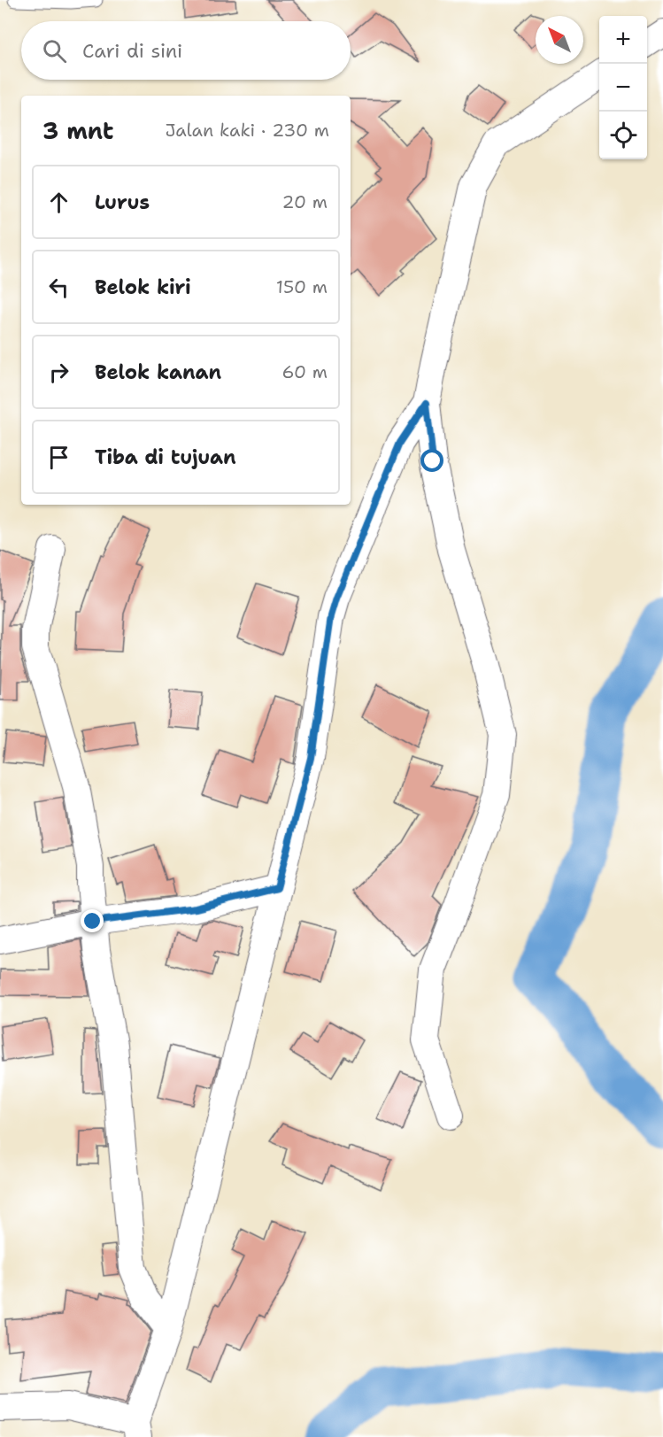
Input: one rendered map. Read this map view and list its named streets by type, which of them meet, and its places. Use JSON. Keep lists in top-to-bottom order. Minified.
{"north":"top left","page":{"map_buttons":["+","−"],"search":"Cari di sini","heading":["3 mnt","Jalan kaki · 230 m"],"list":[["Lurus","20 m"],["Belok kiri","150 m"],["Belok kanan","60 m"],"Tiba di tujuan"]}}
